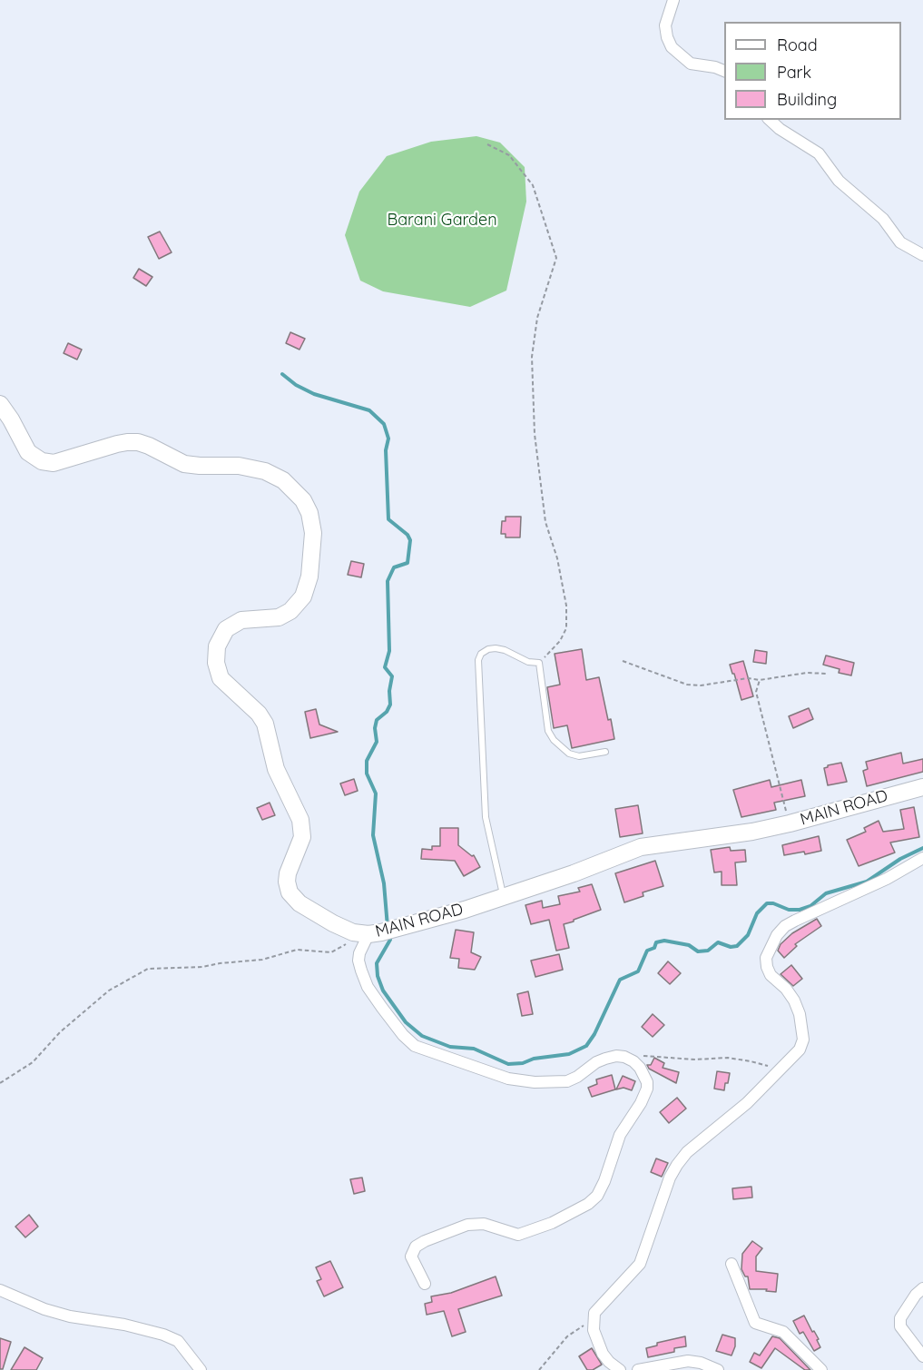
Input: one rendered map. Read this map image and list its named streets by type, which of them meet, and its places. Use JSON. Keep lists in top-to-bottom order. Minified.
{"streets":{"main road":["MAIN ROAD"]},"parks":["Barani Garden"],"legend":["Road","Park","Building"]}
